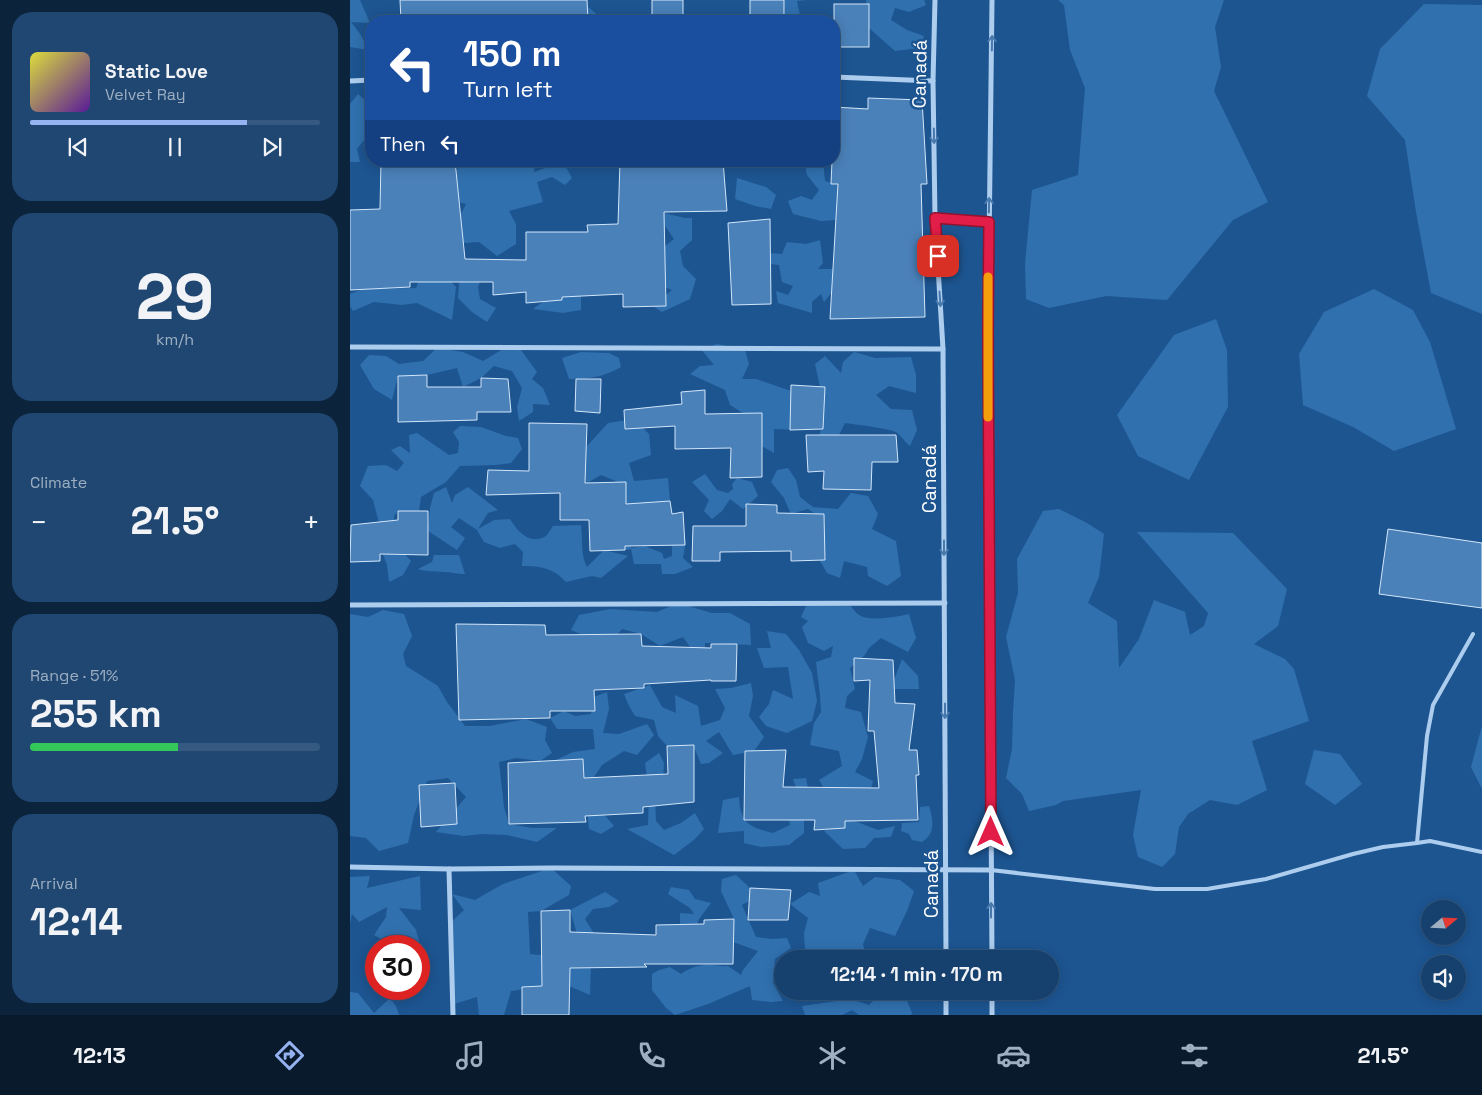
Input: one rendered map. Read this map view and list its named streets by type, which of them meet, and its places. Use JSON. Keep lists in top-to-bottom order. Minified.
{"streets":{"street":["Canadá"]},"one_way":["Canadá"],"north":"right","page":{"turn":["150 m","Turn left"],"song":["Static Love","Velvet Ray"],"then":"Then","tile":[["29","km/h"],"Climate",["Range · 51%","255 km"],["Arrival","12:14"]],"heat":["−","21.5°","+"],"limit":"30","trip":"12:14 · 1 min · 170 m","tabs":["12:13","21.5°"]}}
